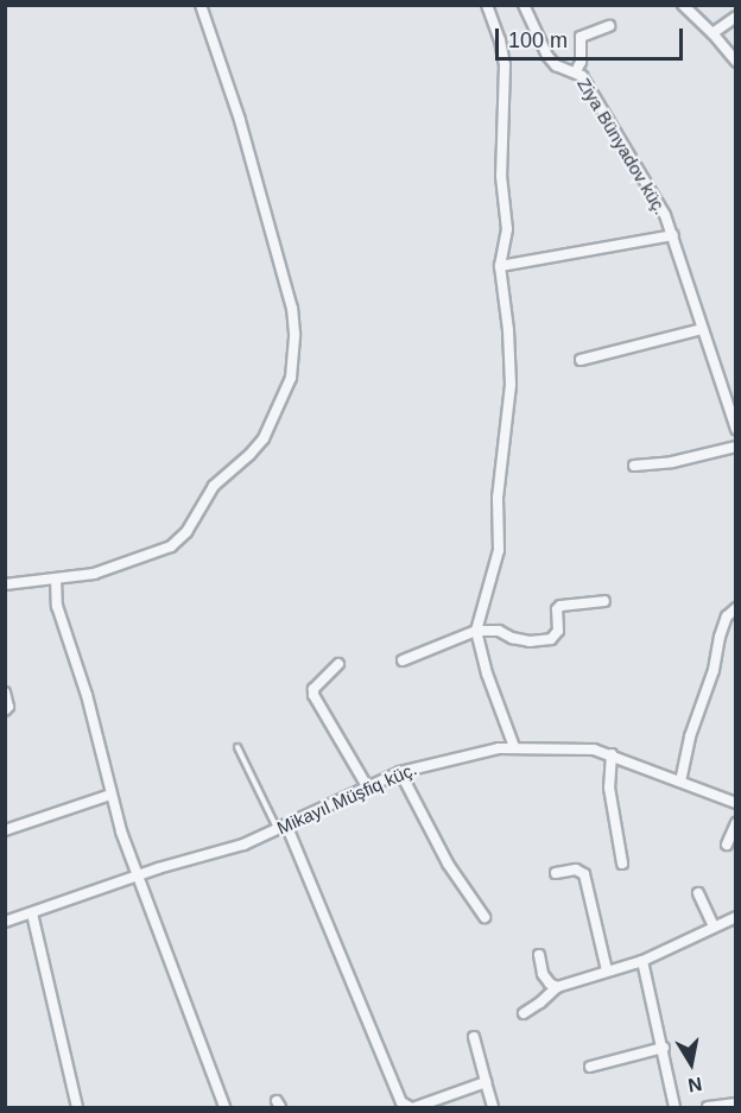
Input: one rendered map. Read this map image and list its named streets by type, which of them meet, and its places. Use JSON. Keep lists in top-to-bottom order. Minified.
{"streets":{"street":["Ziya Bünyadov küç.","Mikayıl Müşfiq küç."]},"scale_bar":"100 m","north":"bottom"}
